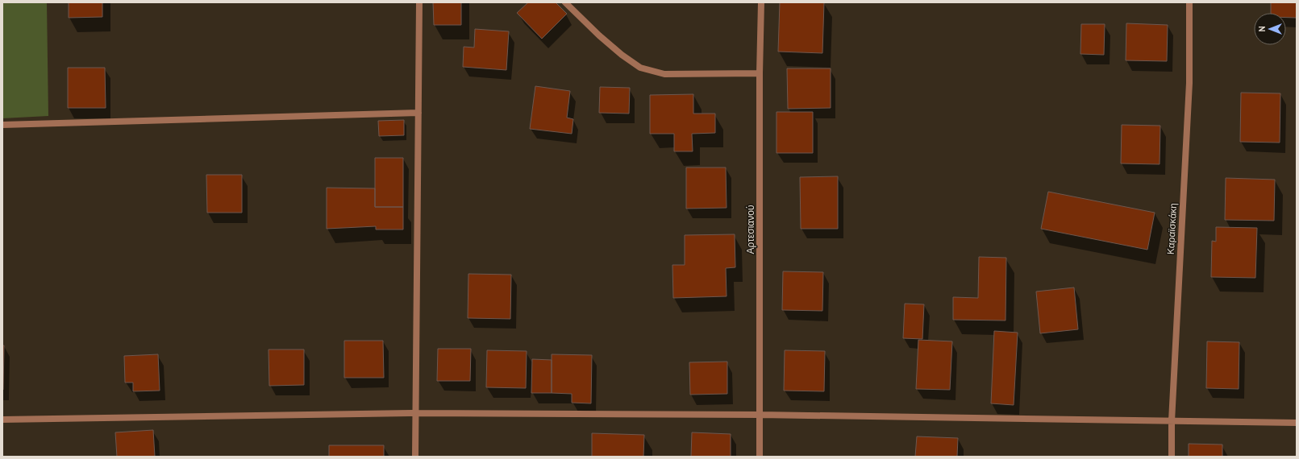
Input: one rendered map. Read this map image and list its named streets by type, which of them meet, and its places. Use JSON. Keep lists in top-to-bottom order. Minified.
{"streets":{"street":["Καραϊσκάκη","Αρτεσιανού"]},"north":"left"}
